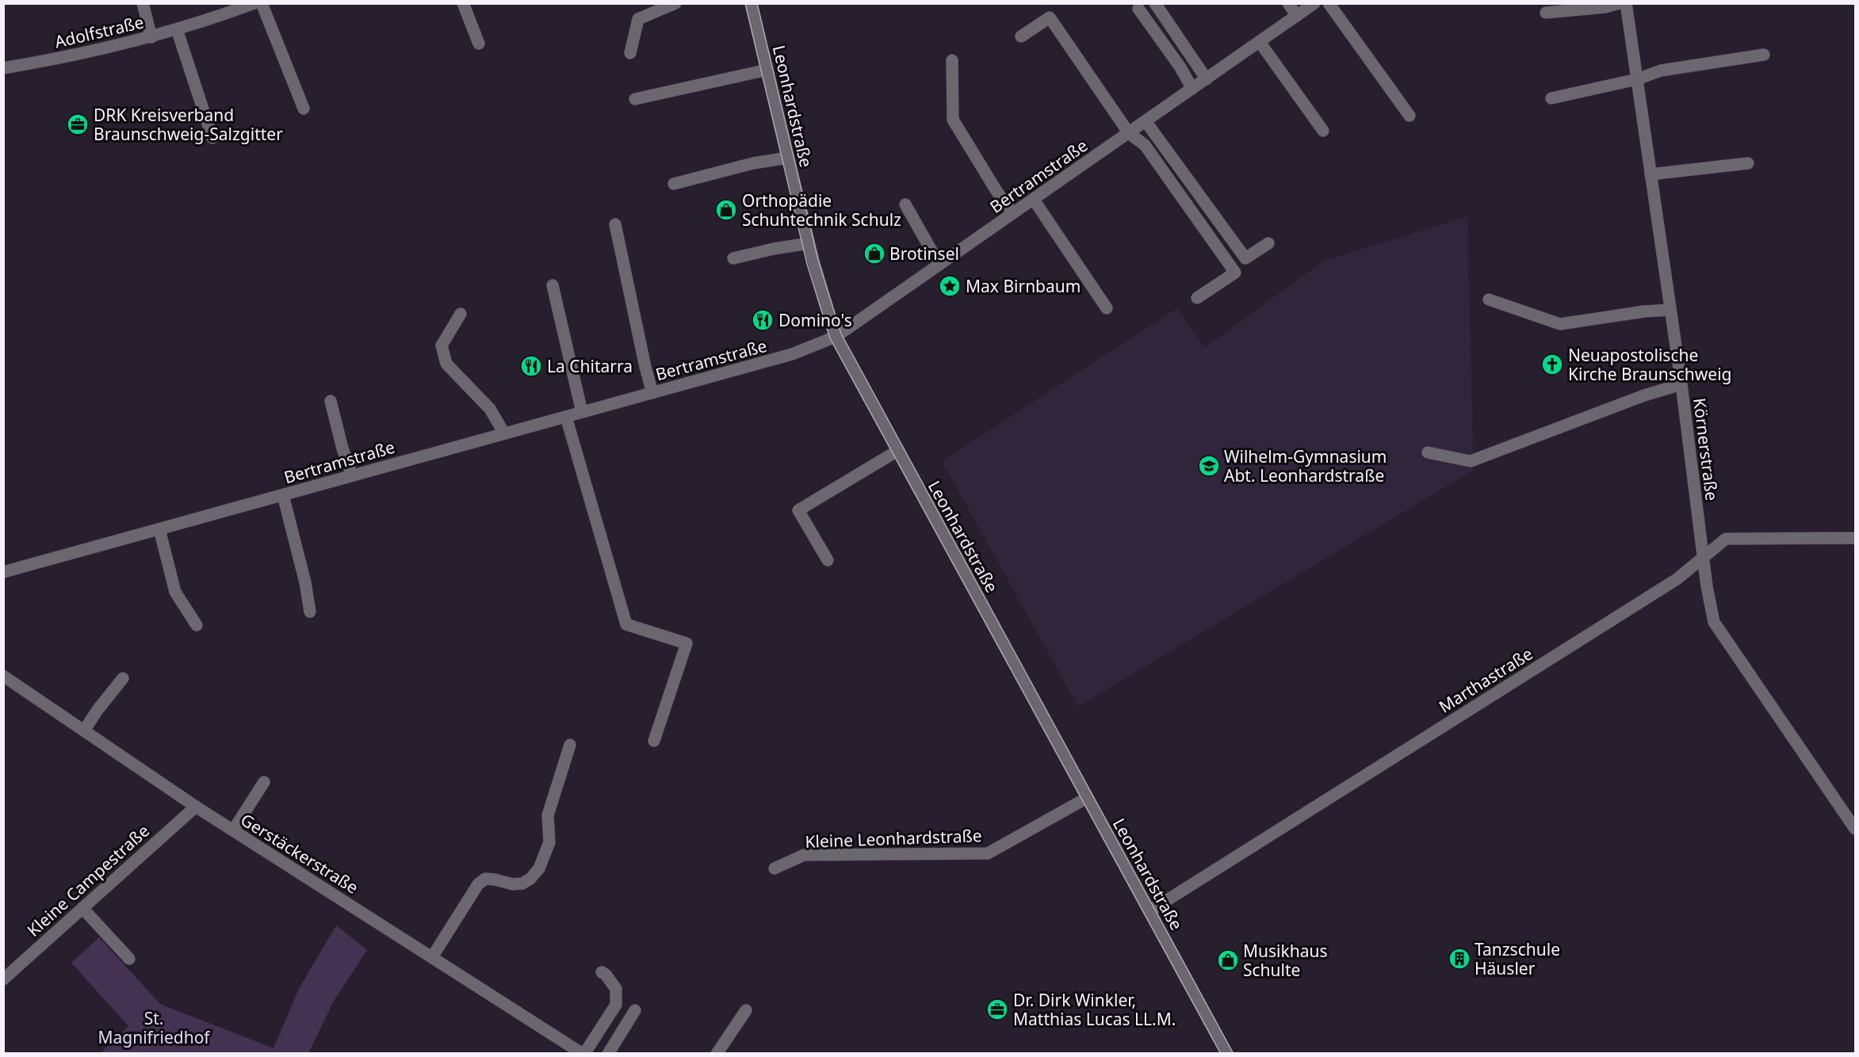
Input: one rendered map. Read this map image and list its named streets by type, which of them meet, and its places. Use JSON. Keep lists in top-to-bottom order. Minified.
{"streets":{"street":["Adolfstraße","Leonhardstraße","Bertramstraße","Körnerstraße","Marthastraße","Kleine Leonhardstraße","Gerstäckerstraße","Kleine Campestraße"]},"crossings":[["Leonhardstraße","Bertramstraße"],["Leonhardstraße","Marthastraße"],["Leonhardstraße","Kleine Leonhardstraße"],["Körnerstraße","Marthastraße"],["Gerstäckerstraße","Kleine Campestraße"]],"parks":["St. Magnifriedhof"],"places":{"office":["DRK Kreisverband Braunschweig-Salzgitter","Dr. Dirk Winkler, Matthias Lucas LL.M."],"shop":["Orthopädie Schuhtechnik Schulz","Brotinsel","Musikhaus Schulte"],"place":["Max Birnbaum"],"restaurant":["Domino's","La Chitarra"],"church":["Neuapostolische Kirche Braunschweig"],"school or university":["Wilhelm-Gymnasium Abt. Leonhardstraße"],"building":["Tanzschule Häusler"]}}
